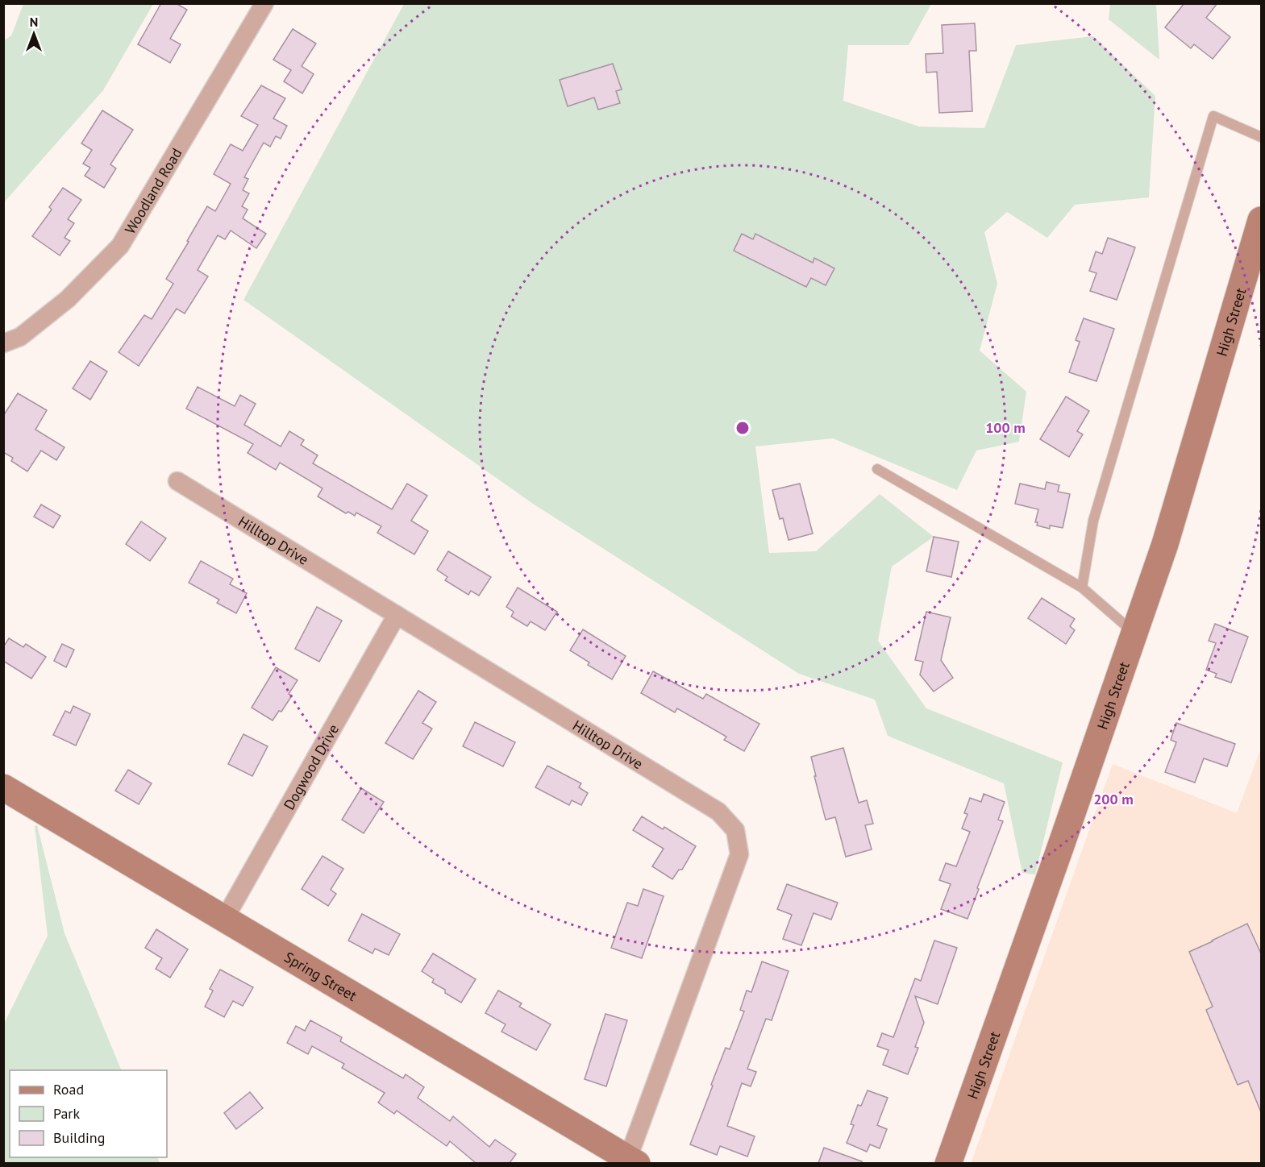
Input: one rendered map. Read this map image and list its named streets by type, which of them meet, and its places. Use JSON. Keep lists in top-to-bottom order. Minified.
{"streets":{"street":["Woodland Road","High Street","Hilltop Drive","Dogwood Drive","Spring Street"]},"crossings":[["Hilltop Drive","Dogwood Drive"],["Hilltop Drive","Spring Street"],["Dogwood Drive","Spring Street"]],"legend":["Road","Park","Building"],"north":"top","rings":["100 m","200 m"]}
